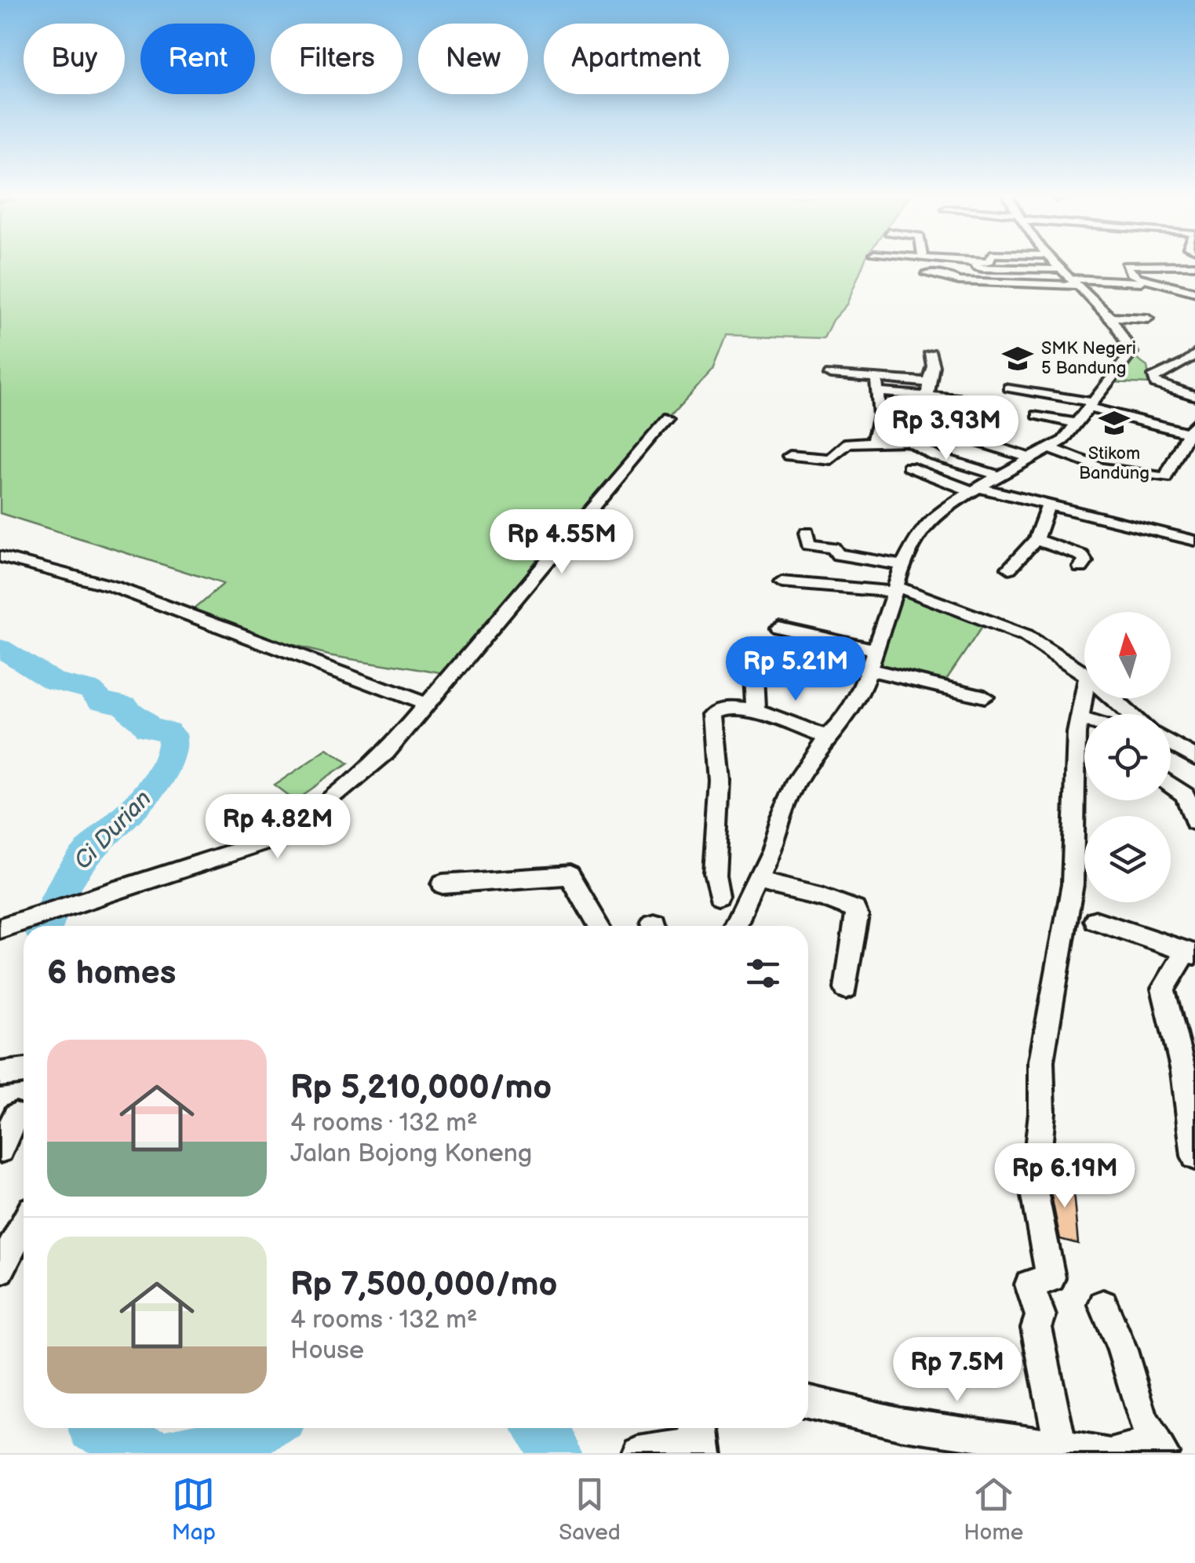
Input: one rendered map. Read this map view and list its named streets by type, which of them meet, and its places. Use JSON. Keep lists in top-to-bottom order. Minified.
{"water":["Ci Durian"],"places":{"school or university":["SMK Negeri 5 Bandung","Stikom Bandung"]},"north":"top","page":{"chip":["Buy","Rent","Filters","New","Apartment"],"price":["Rp 3.93M","Rp 4.55M","Rp 5.21M","Rp 4.82M","Rp 6.19M","Rp 7.5M"],"heading":"6 homes","list":[{"name":"Rp 5,210,000/mo","note":"4 rooms · 132 m² · Jalan Bojong Koneng"},{"name":"Rp 7,500,000/mo","note":"4 rooms · 132 m² · House"}],"tabs":["Map","Saved","Home"]}}
